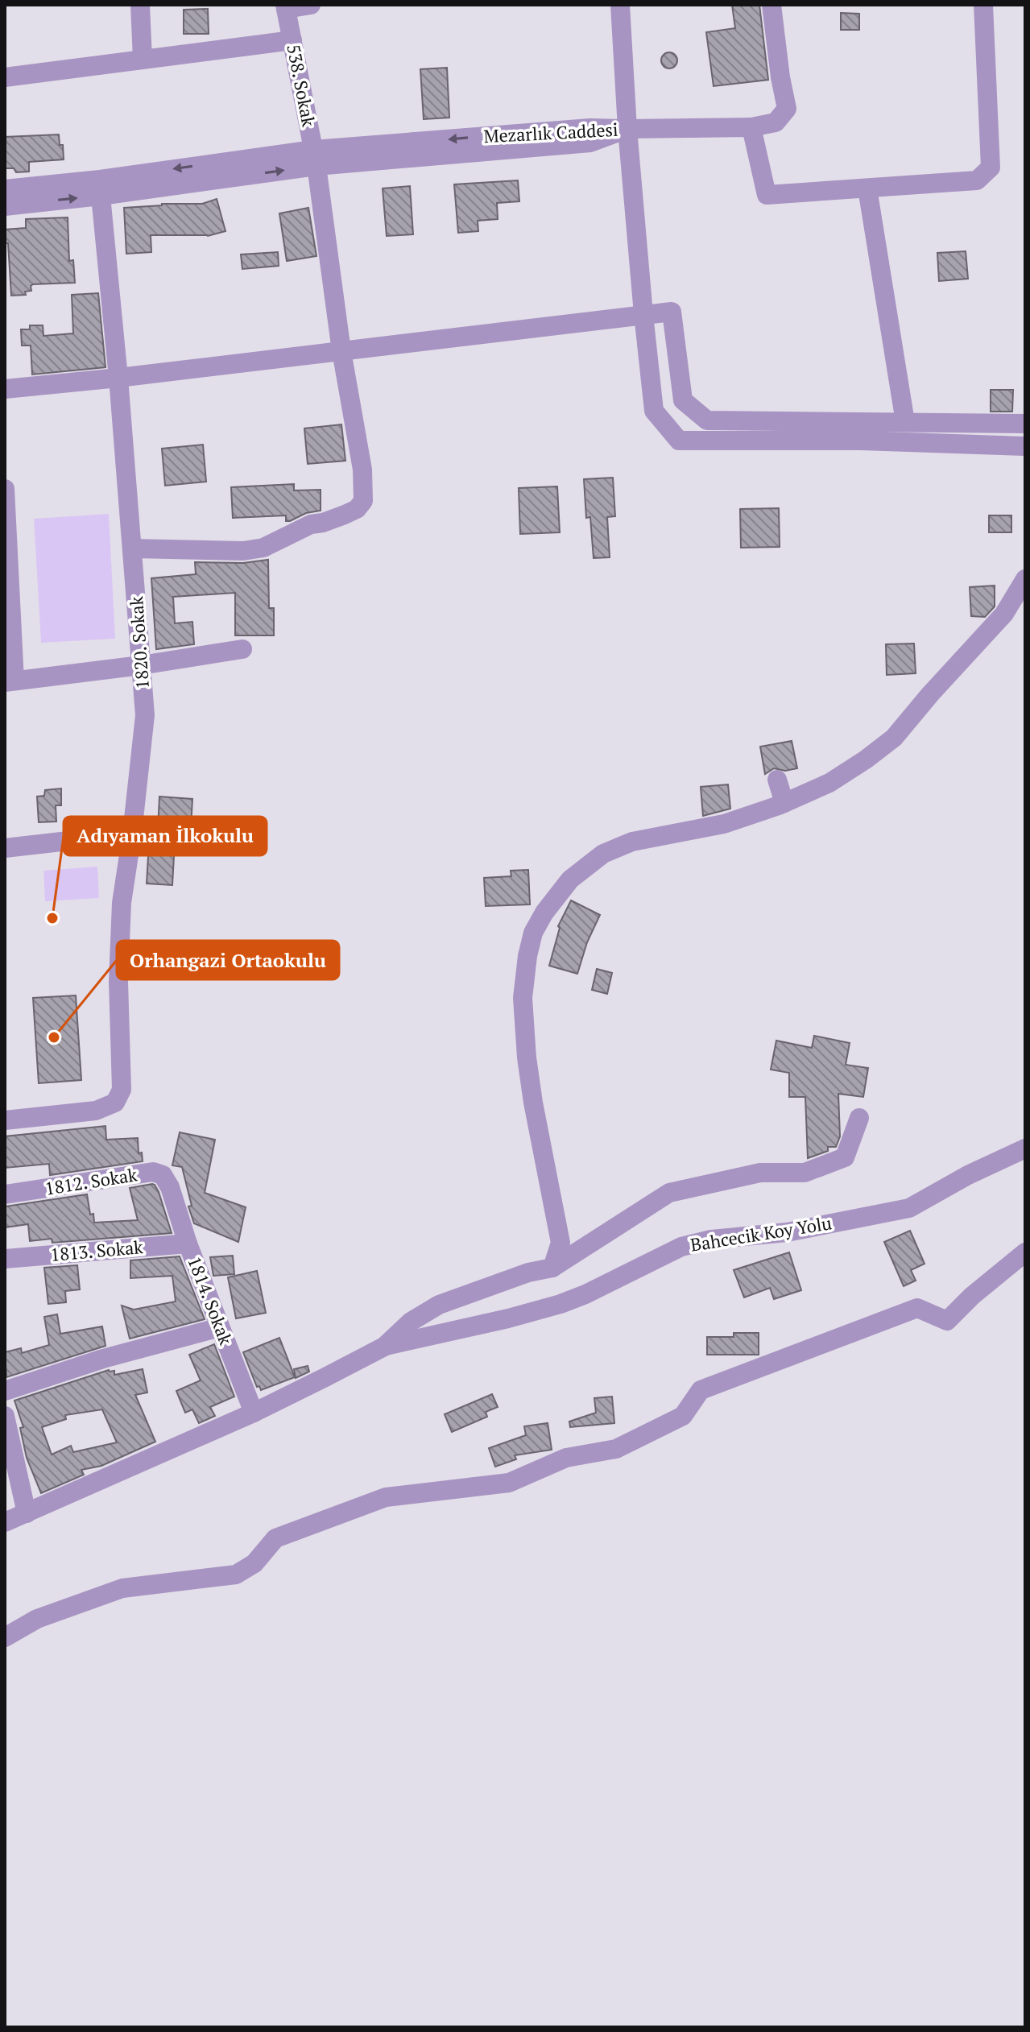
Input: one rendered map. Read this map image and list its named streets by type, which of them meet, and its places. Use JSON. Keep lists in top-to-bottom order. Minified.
{"streets":{"street":["538. Sokak","Mezarlık Caddesi","1820. Sokak","1812. Sokak","Bahcecik Koy Yolu","1813. Sokak","1814. Sokak"]},"crossings":[["538. Sokak","Mezarlık Caddesi"],["538. Sokak","1820. Sokak"],["Mezarlık Caddesi","1820. Sokak"],["1812. Sokak","1814. Sokak"],["1813. Sokak","1814. Sokak"]],"places":["Adıyaman İlkokulu","Orhangazi Ortaokulu"]}
